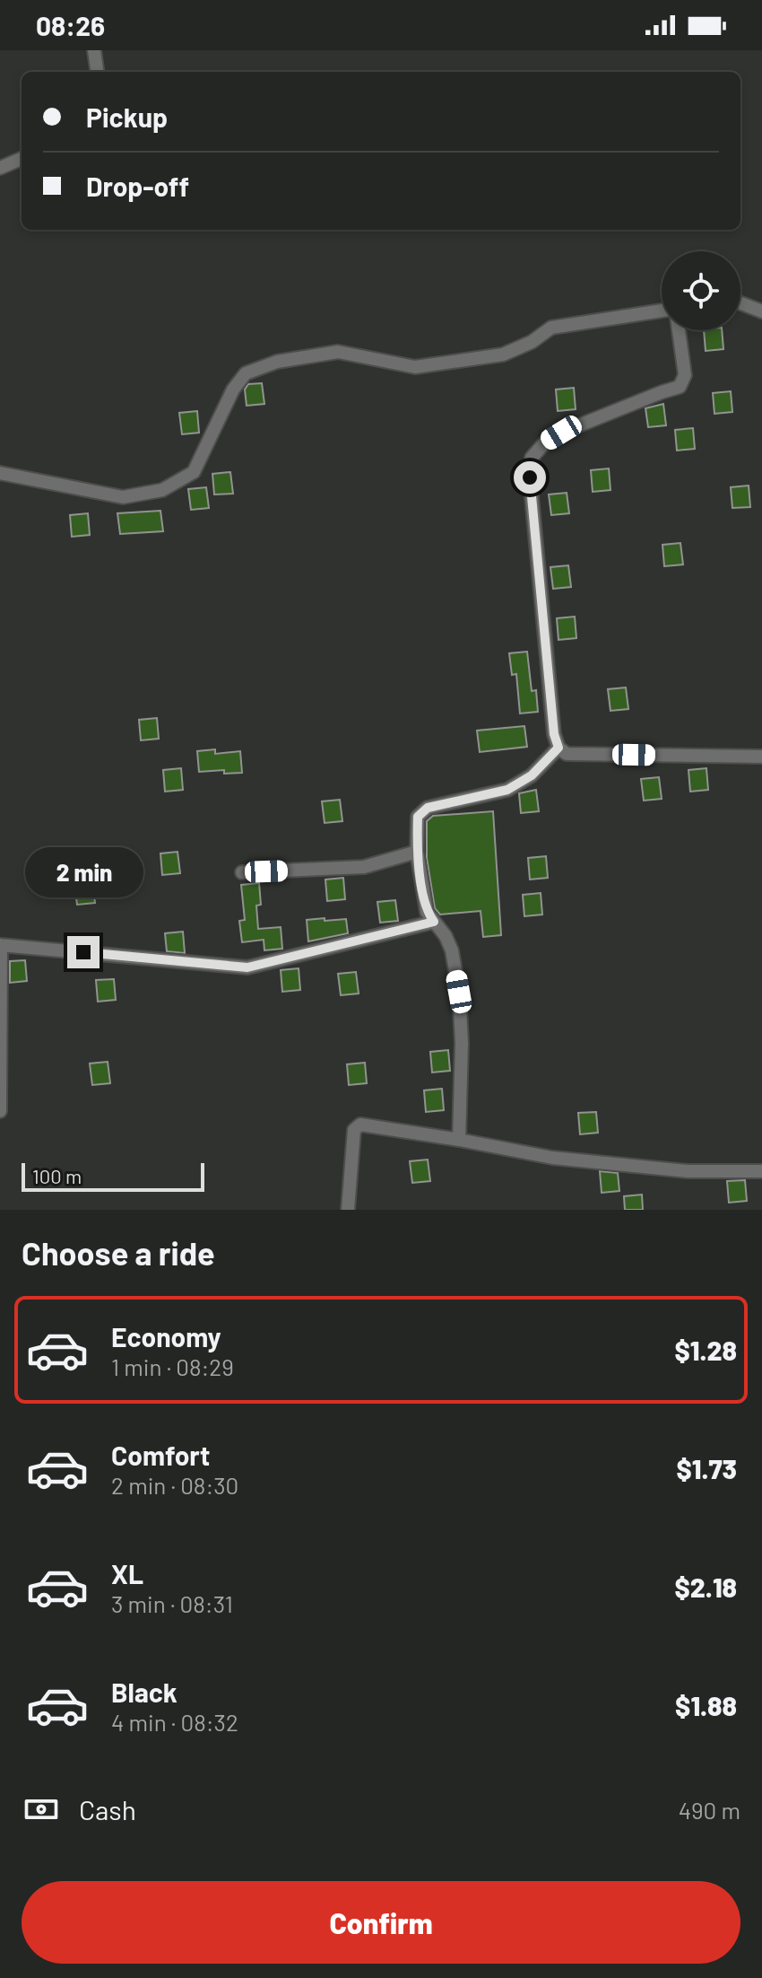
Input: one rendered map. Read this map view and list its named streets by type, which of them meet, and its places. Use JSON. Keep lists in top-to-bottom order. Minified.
{"scale_bar":"100 m","page":{"status":"08:26","banner":["Pickup","Drop-off"],"bubble":"2 min","scale":"100 m","heading":"Choose a ride","list":[{"name":"Economy","note":"1 min · 08:29","value":"$1.28"},{"name":"Comfort","note":"2 min · 08:30","value":"$1.73"},{"name":"XL","note":"3 min · 08:31","value":"$2.18"},{"name":"Black","note":"4 min · 08:32","value":"$1.88"}],"pay":["Cash","490 m"],"buttons":"Confirm"}}
